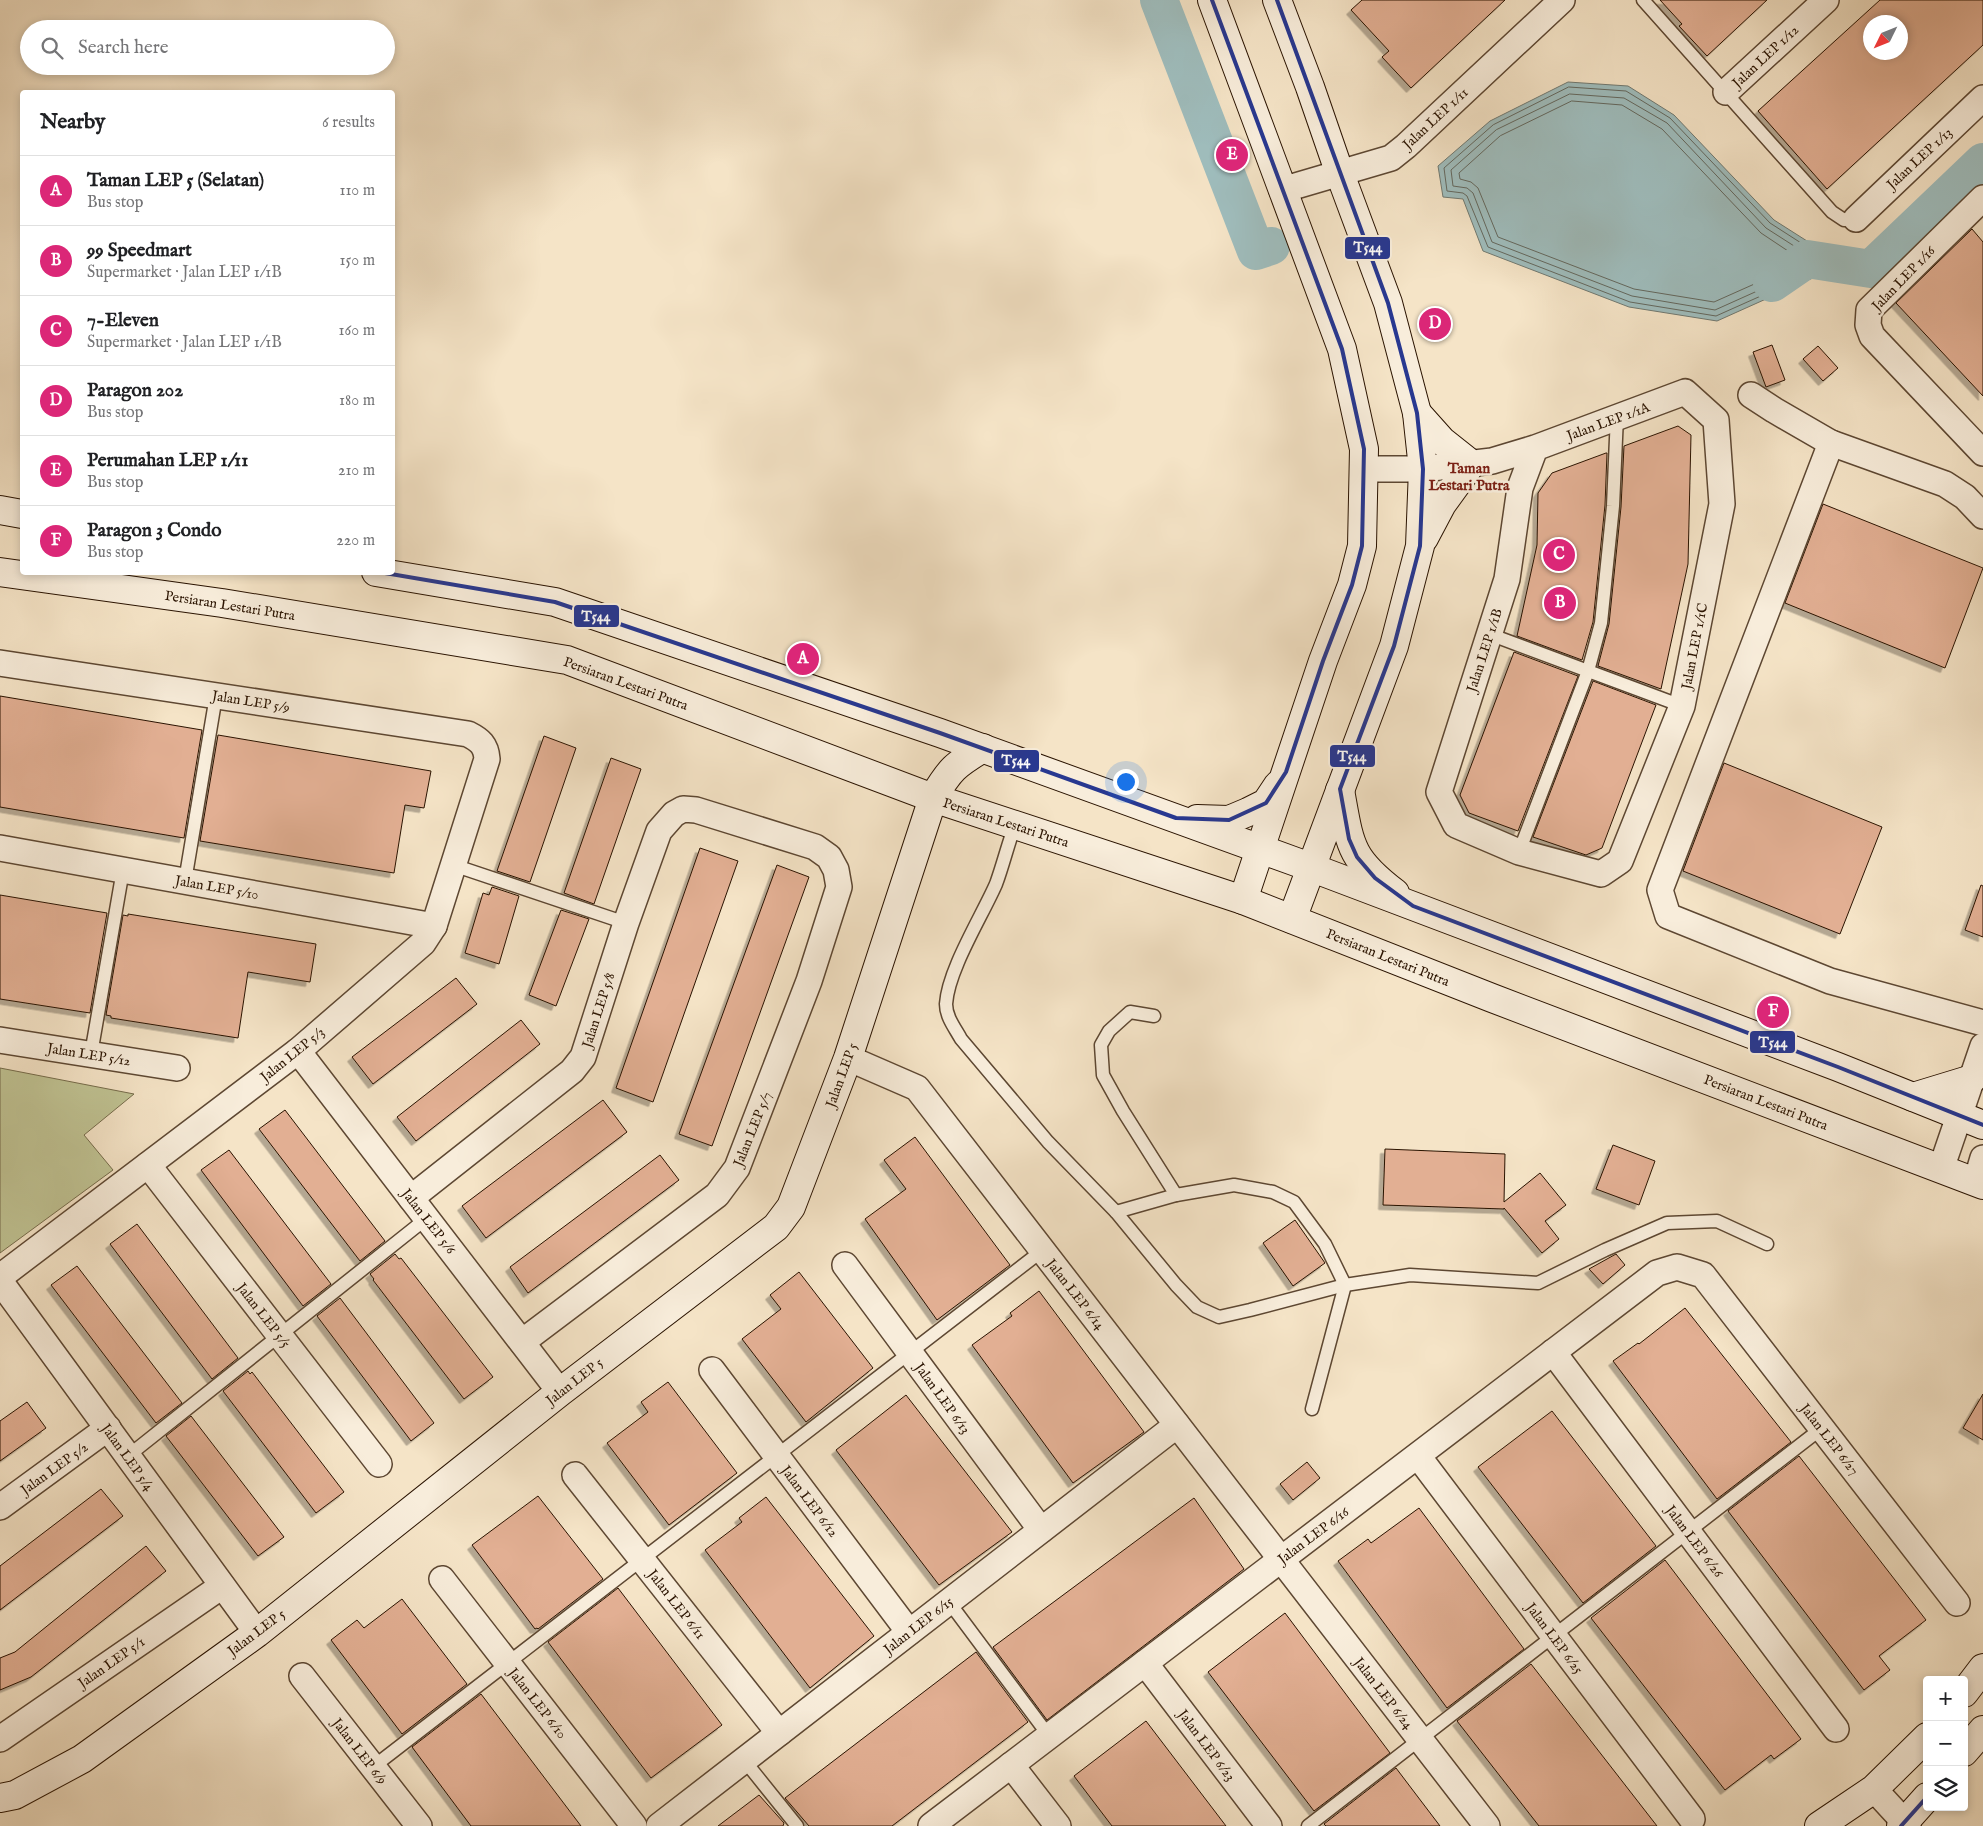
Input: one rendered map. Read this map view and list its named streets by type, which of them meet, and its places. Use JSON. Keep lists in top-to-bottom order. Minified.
{"streets":{"street":["Jalan LEP 1/12","Jalan LEP 1/11","Jalan LEP 1/13","Jalan LEP 1/16","Jalan LEP 1/1A","Persiaran Lestari Putra","Jalan LEP 1/1C","Jalan LEP 1/1B","Jalan LEP 5/9","Jalan LEP 5/10","Jalan LEP 5/8","Jalan LEP 5/12","Jalan LEP 5/3","Jalan LEP 5","Jalan LEP 5/7","Jalan LEP 5/6","Jalan LEP 6/14","Jalan LEP 5/5","Jalan LEP 6/13","Jalan LEP 6/27","Jalan LEP 5/4","Jalan LEP 5/2","Jalan LEP 6/12","Jalan LEP 6/16","Jalan LEP 6/26","Jalan LEP 6/11","Jalan LEP 6/15","Jalan LEP 6/25","Jalan LEP 5/1","Jalan LEP 6/24","Jalan LEP 6/10","Jalan LEP 6/23","Jalan LEP 6/9"]},"crossings":[["Jalan LEP 1/1A","Jalan LEP 1/1C"],["Jalan LEP 1/1A","Jalan LEP 1/1B"],["Persiaran Lestari Putra","Jalan LEP 5"],["Jalan LEP 1/1C","Jalan LEP 1/1B"],["Jalan LEP 5/9","Jalan LEP 5/3"],["Jalan LEP 5/10","Jalan LEP 5/3"],["Jalan LEP 5/8","Jalan LEP 5/7"],["Jalan LEP 5/8","Jalan LEP 5/6"],["Jalan LEP 5/3","Jalan LEP 5/6"],["Jalan LEP 5/3","Jalan LEP 5/5"],["Jalan LEP 5/3","Jalan LEP 5/4"],["Jalan LEP 5","Jalan LEP 5/6"],["Jalan LEP 5","Jalan LEP 6/14"],["Jalan LEP 5","Jalan LEP 5/4"],["Jalan LEP 5/7","Jalan LEP 5/6"],["Jalan LEP 6/14","Jalan LEP 6/16"],["Jalan LEP 6/14","Jalan LEP 6/15"],["Jalan LEP 6/14","Jalan LEP 6/24"],["Jalan LEP 6/13","Jalan LEP 6/15"],["Jalan LEP 6/27","Jalan LEP 6/16"],["Jalan LEP 5/4","Jalan LEP 5/2"],["Jalan LEP 5/4","Jalan LEP 5/1"],["Jalan LEP 6/12","Jalan LEP 6/15"],["Jalan LEP 6/16","Jalan LEP 6/26"],["Jalan LEP 6/16","Jalan LEP 6/25"],["Jalan LEP 6/16","Jalan LEP 6/24"],["Jalan LEP 6/16","Jalan LEP 6/23"],["Jalan LEP 6/11","Jalan LEP 6/15"]],"districts":["Taman Lestari Putra"],"lines":["transit line T544"],"north":"bottom left","page":{"search":"Search here","heading":["Nearby","6 results"],"pins":["E","D","C","B","A","F"],"list":[{"mark":"A","name":"Taman LEP 5 (Selatan)","note":"Bus stop","value":"110 m"},{"mark":"B","name":"99 Speedmart","note":"Supermarket · Jalan LEP 1/1B","value":"150 m"},{"mark":"C","name":"7-Eleven","note":"Supermarket · Jalan LEP 1/1B","value":"160 m"},{"mark":"D","name":"Paragon 202","note":"Bus stop","value":"180 m"},{"mark":"E","name":"Perumahan LEP 1/11","note":"Bus stop","value":"210 m"},{"mark":"F","name":"Paragon 3 Condo","note":"Bus stop","value":"220 m"}],"map_buttons":["+","−"]}}
